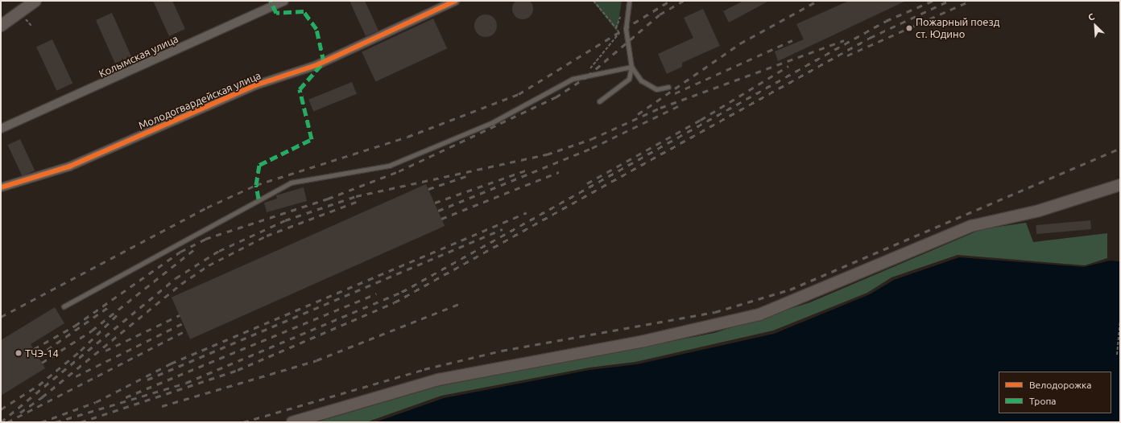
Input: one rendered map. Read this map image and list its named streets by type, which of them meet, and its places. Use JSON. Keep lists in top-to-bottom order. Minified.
{"streets":{"street":["Колымская улица","Молодогвардейская улица"]},"places":["Пожарный поезд ст. Юдино","ТЧЭ-14"],"legend":["Велодорожка","Тропа"],"north":"top left"}
